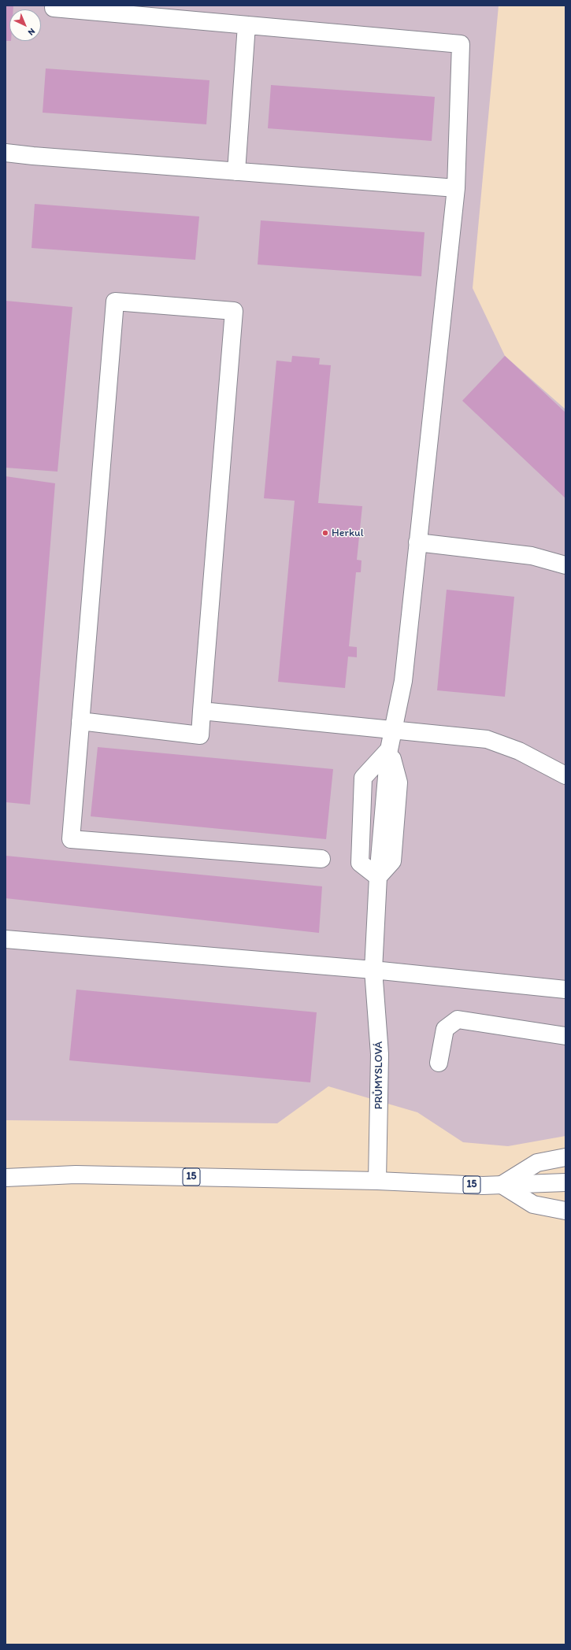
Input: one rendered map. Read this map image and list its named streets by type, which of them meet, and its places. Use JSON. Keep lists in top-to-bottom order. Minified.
{"streets":{"main road":["PRŮMYSLOVÁ","15"]},"crossings":[["PRŮMYSLOVÁ","15"]],"places":["Herkul"],"north":"bottom right"}
